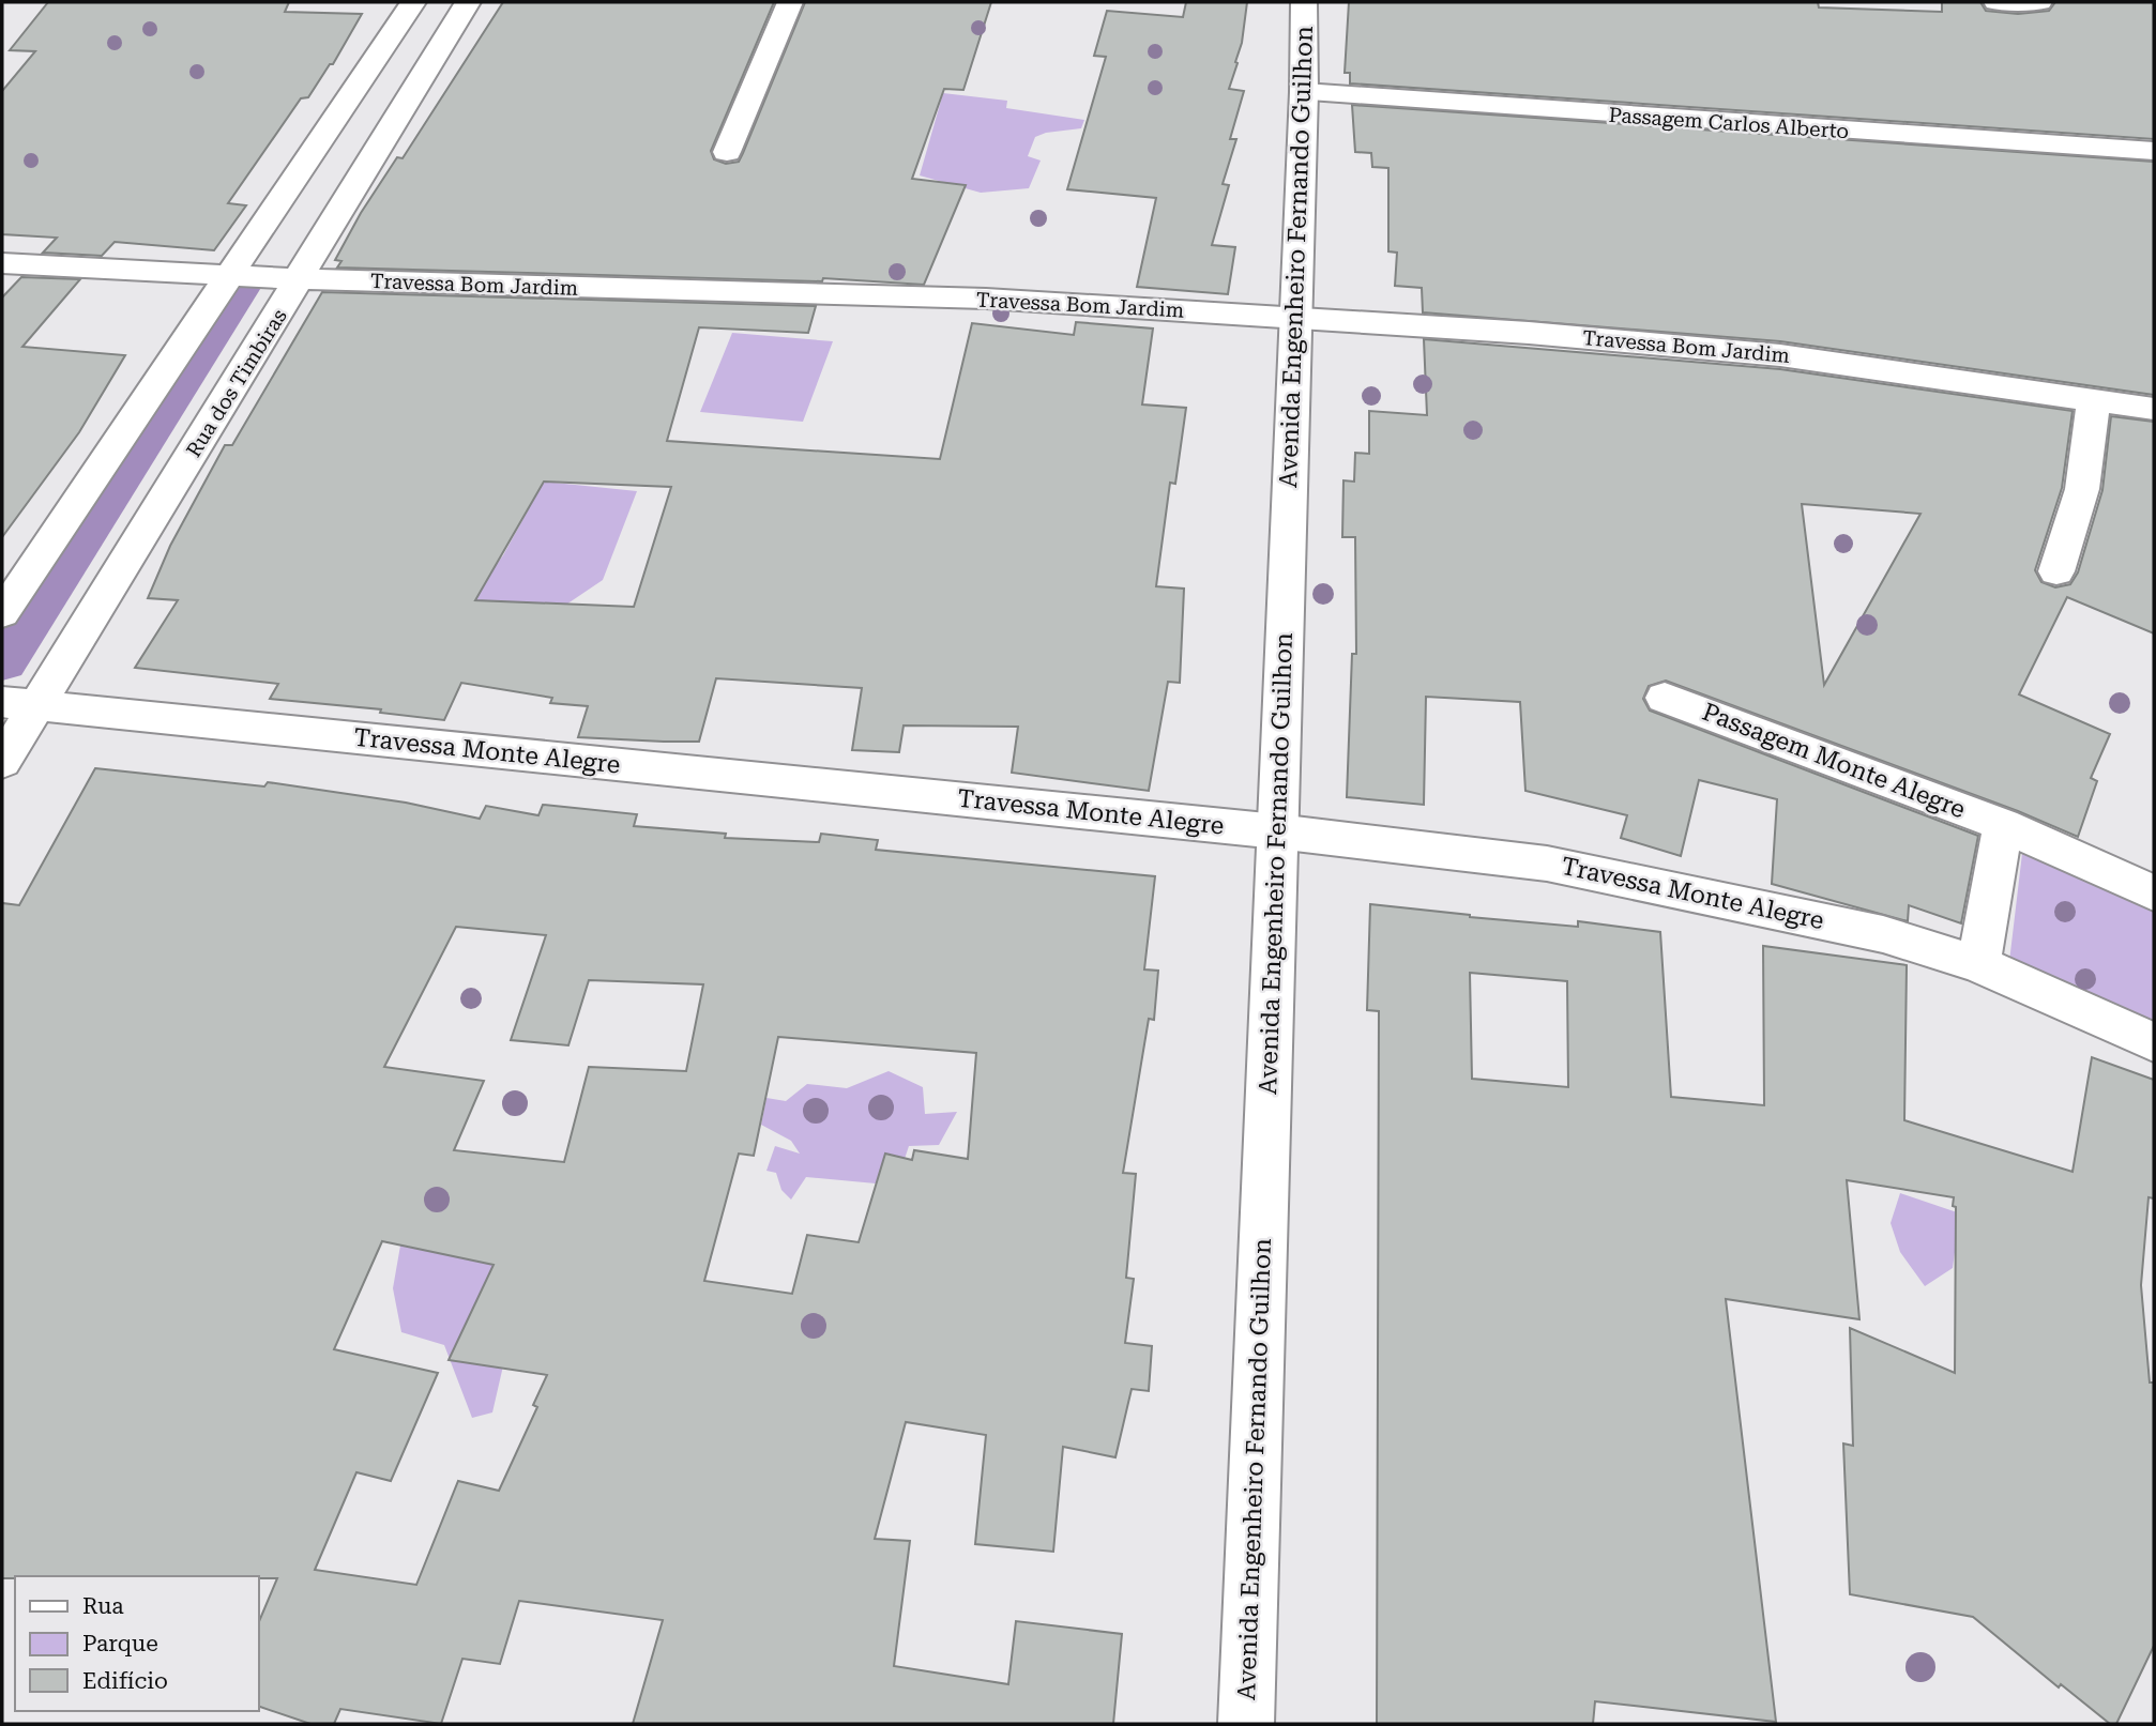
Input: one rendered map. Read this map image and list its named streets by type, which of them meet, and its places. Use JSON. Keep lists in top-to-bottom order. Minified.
{"streets":{"street":["Passagem Carlos Alberto","Avenida Engenheiro Fernando Guilhon","Travessa Bom Jardim","Rua dos Timbiras","Travessa Monte Alegre","Passagem Monte Alegre"]},"crossings":[["Passagem Carlos Alberto","Avenida Engenheiro Fernando Guilhon"],["Avenida Engenheiro Fernando Guilhon","Travessa Bom Jardim"],["Avenida Engenheiro Fernando Guilhon","Travessa Monte Alegre"],["Travessa Bom Jardim","Rua dos Timbiras"],["Rua dos Timbiras","Travessa Monte Alegre"]],"legend":["Rua","Parque","Edifício"]}
